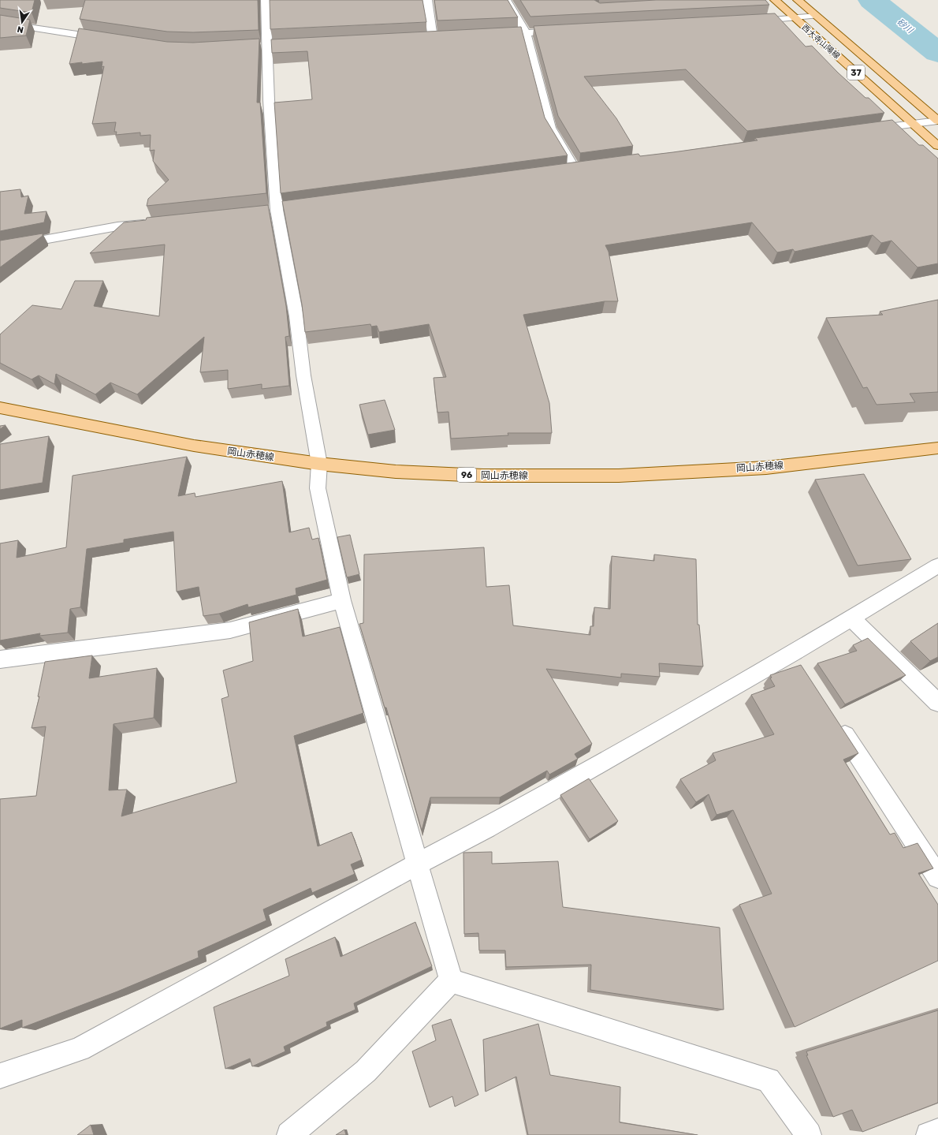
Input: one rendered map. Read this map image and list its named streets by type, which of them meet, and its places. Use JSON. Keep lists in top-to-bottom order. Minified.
{"streets":{"main road":["西大寺山陽線","37","岡山赤穂線","96"]},"water":["砂川"],"north":"bottom"}
